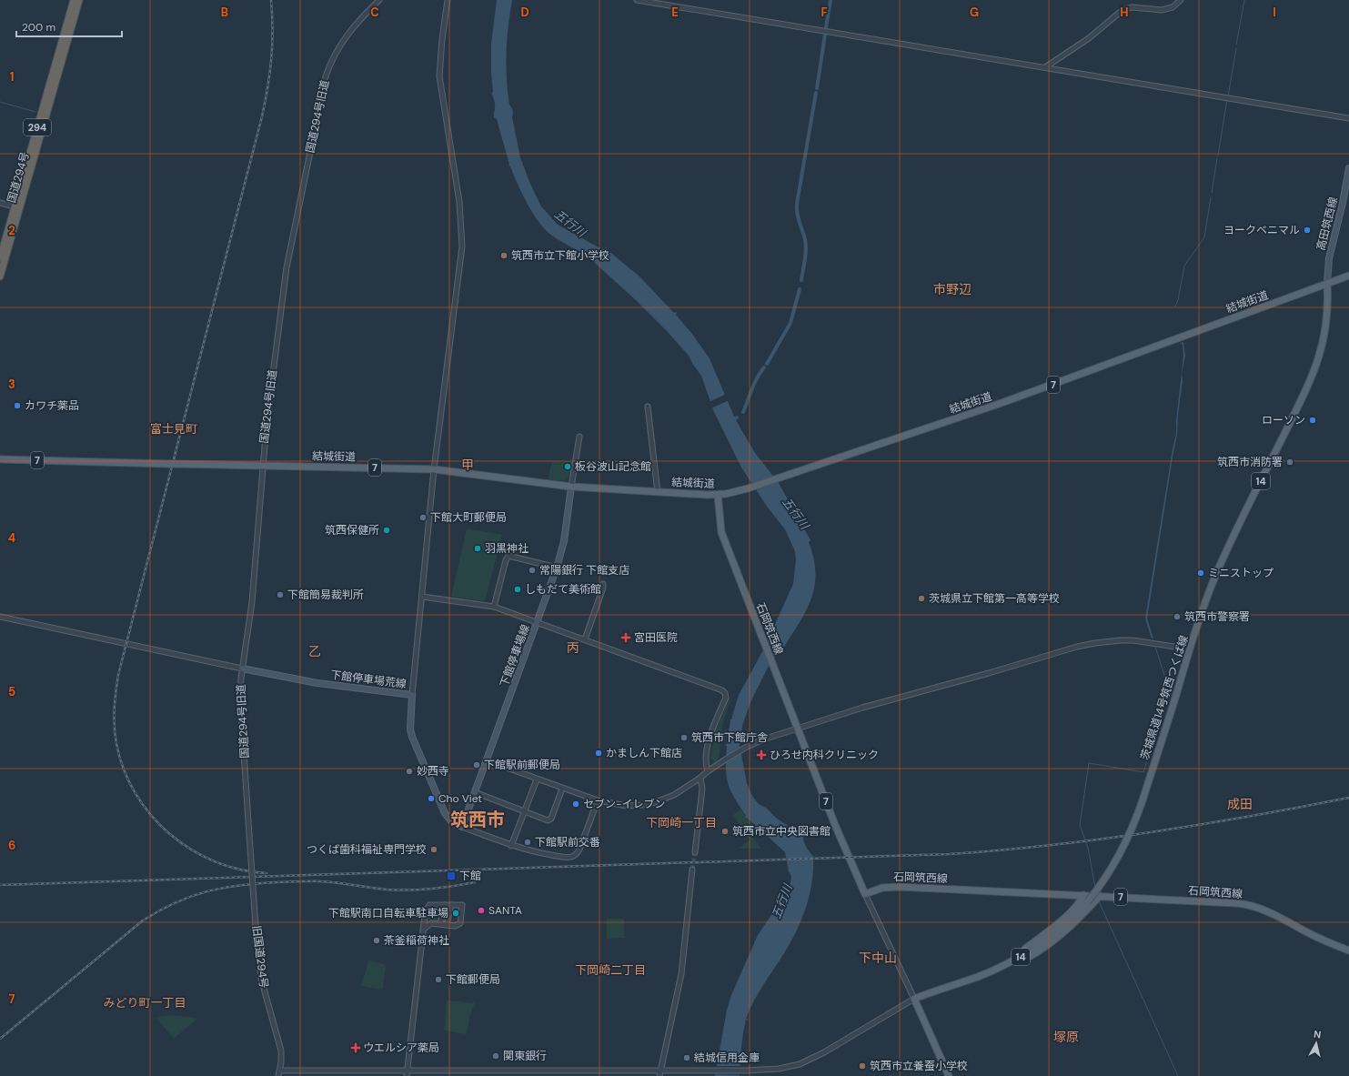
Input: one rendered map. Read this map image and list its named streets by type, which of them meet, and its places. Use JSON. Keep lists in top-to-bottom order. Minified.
{"streets":{"highway":["294","国道294号"],"main road":["高田筑西線","結城街道","7","14","石岡筑西線","下館停車場線","下館停車場荒線","茨城県道14号筑西つくば線"],"street":["国道294号旧道","旧国道294号"]},"crossings":[["国道294号旧道","結城街道"],["国道294号旧道","下館停車場荒線"],["国道294号旧道","旧国道294号"],["高田筑西線","結城街道"],["高田筑西線","茨城県道14号筑西つくば線"],["結城街道","石岡筑西線"],["結城街道","下館停車場線"],["結城街道","茨城県道14号筑西つくば線"],["下館停車場線","下館停車場荒線"]],"districts":["市野辺","富士見町","甲","丙","乙","成田","筑西市","下岡崎一丁目","下中山","下岡崎二丁目","みどり町一丁目","塚原"],"water":["五行川"],"places":{"other":["ヨークベニマル","筑西市立下館小学校","カワチ薬品","ローソン","筑西市消防署","板谷波山記念館","下館大町郵便局","筑西保健所","羽黒神社","常陽銀行 下館支店","ミニストップ","しもだて美術館","下館簡易裁判所","茨城県立下館第一高等学校","筑西市警察署","筑西市下館庁舎","かましん下館店","下館駅前郵便局","妙西寺","Cho Viet","セブン-イレブン","筑西市立中央図書館","下館駅前交番","つくば歯科福祉専門学校","SANTA","下館駅南口自転車駐車場","茶釜稲荷神社","下館郵便局","関東銀行","結城信用金庫","筑西市立養蚕小学校"],"health":["宮田医院","ひろせ内科クリニック","ウエルシア薬局"],"transit":["下館"]},"scale_bar":"200 m","north":"top","grid":{"columns":["B","C","D","E","F","G","H","I"],"rows":["1","2","3","4","5","6","7"]}}
